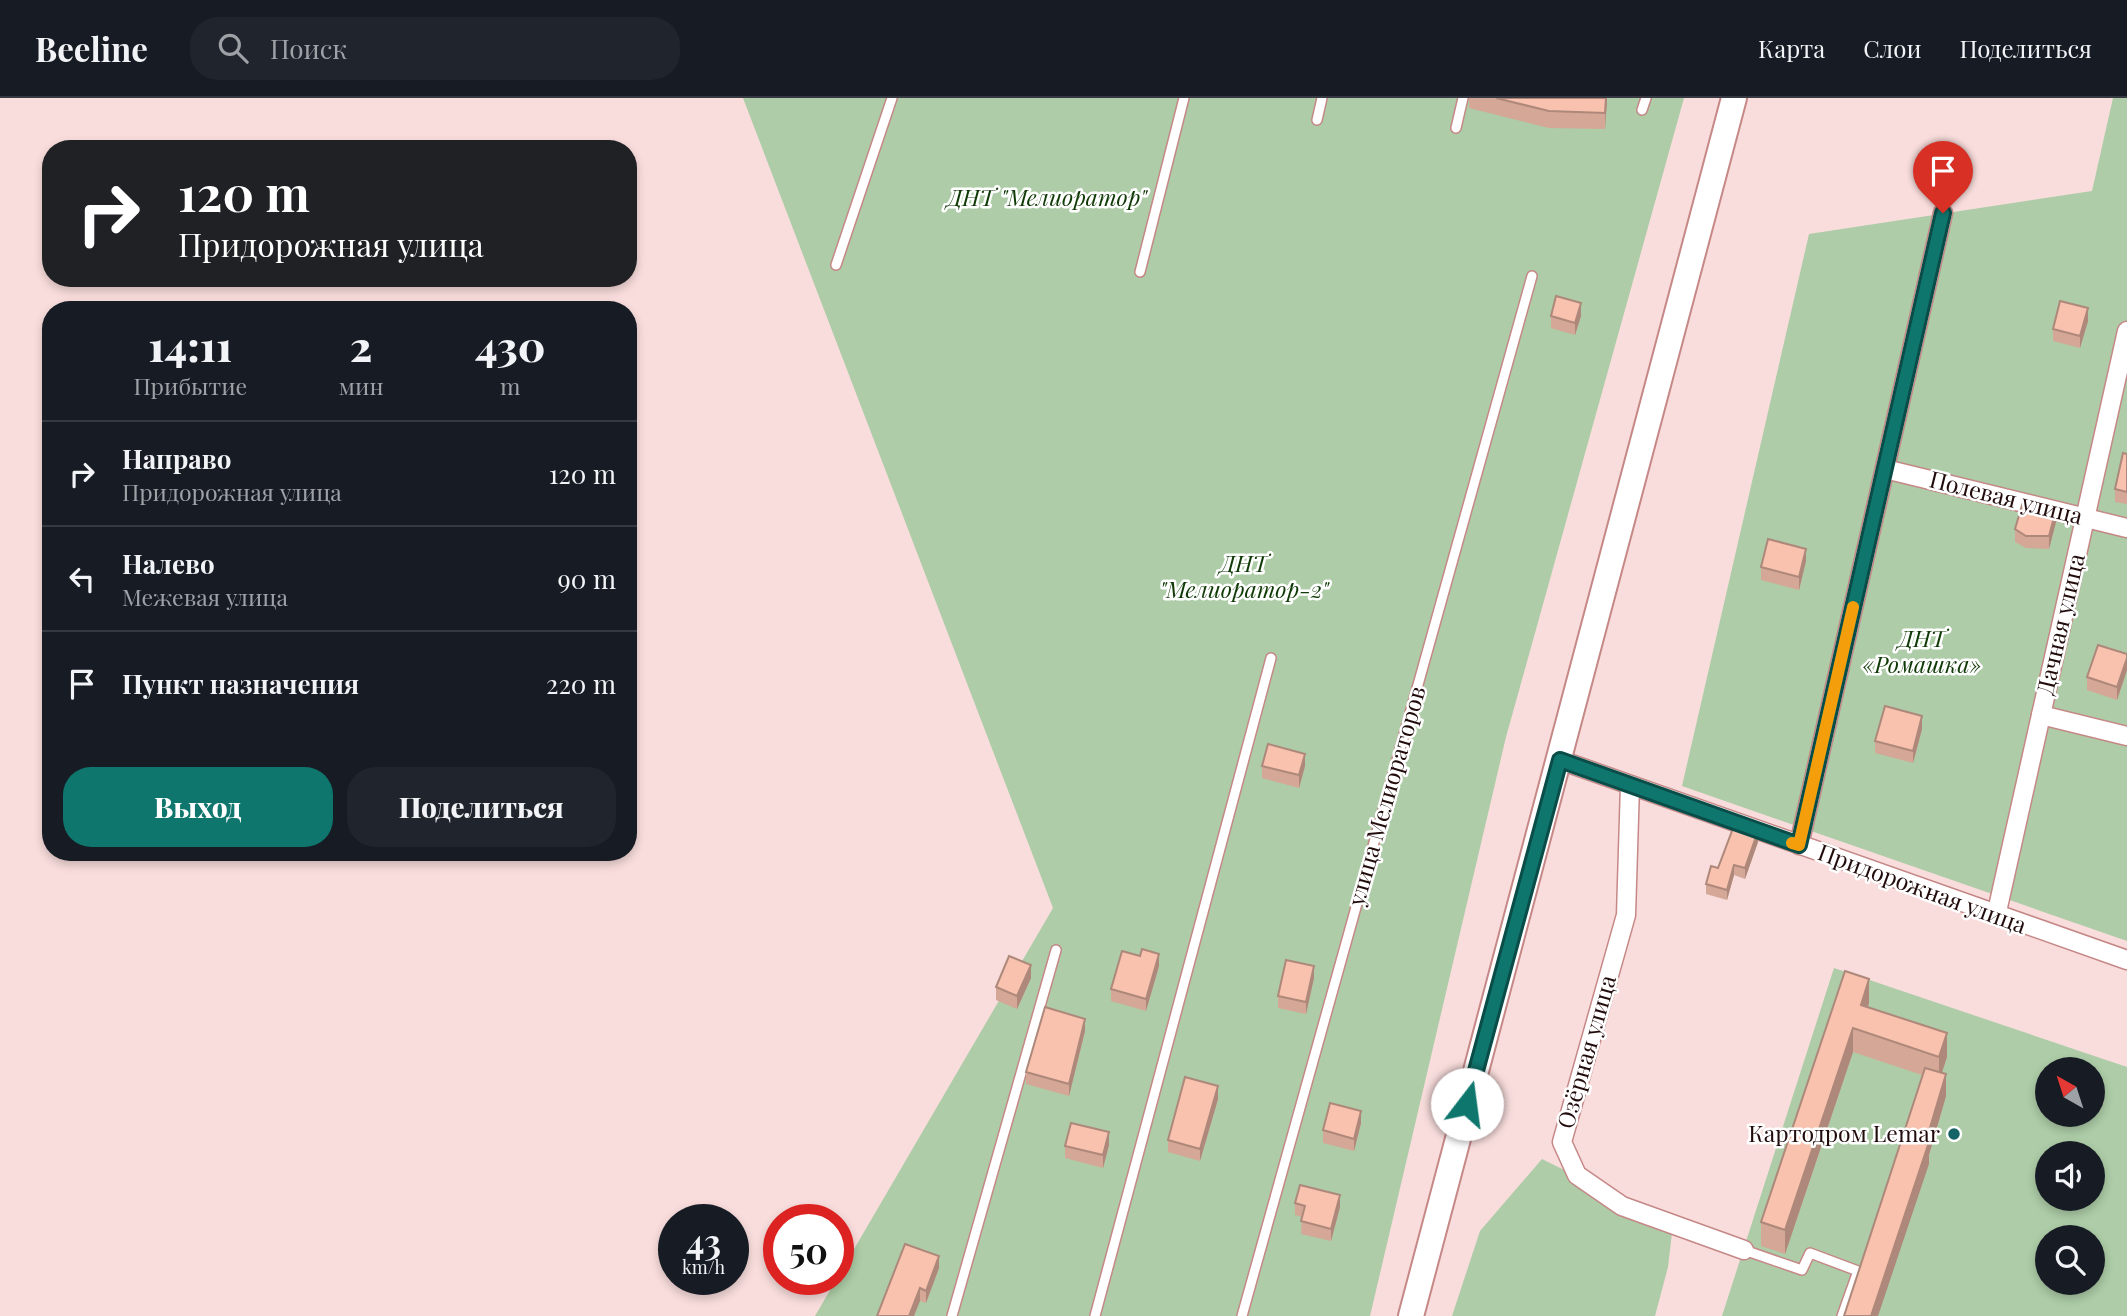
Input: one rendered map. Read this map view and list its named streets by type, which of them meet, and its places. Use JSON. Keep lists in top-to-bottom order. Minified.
{"streets":{"street":["Полевая улица","Дачная улица","Придорожная улица","Озёрная улица"],"lane":["улица Мелиораторов"]},"crossings":[["Полевая улица","Дачная улица"],["Дачная улица","Придорожная улица"],["Придорожная улица","Озёрная улица"]],"parks":["ДНТ \"Мелиоратор\"","ДНТ \"Мелиоратор-2\"","ДНТ «Ромашка»"],"places":["Картодром Lemar"],"north":"top left","page":{"header":"Beeline","search":"Поиск","nav":["Карта","Слои","Поделиться"],"turn":["120 m","Придорожная улица"],"eta":["14:11","Прибытие","2","мин","430","m"],"list":[{"name":"Направо","note":"Придорожная улица","value":"120 m"},{"name":"Налево","note":"Межевая улица","value":"90 m"},{"name":"Пункт назначения","value":"220 m"}],"buttons":["Выход","Поделиться"],"speed":"43 km/h","limit":"50"}}
